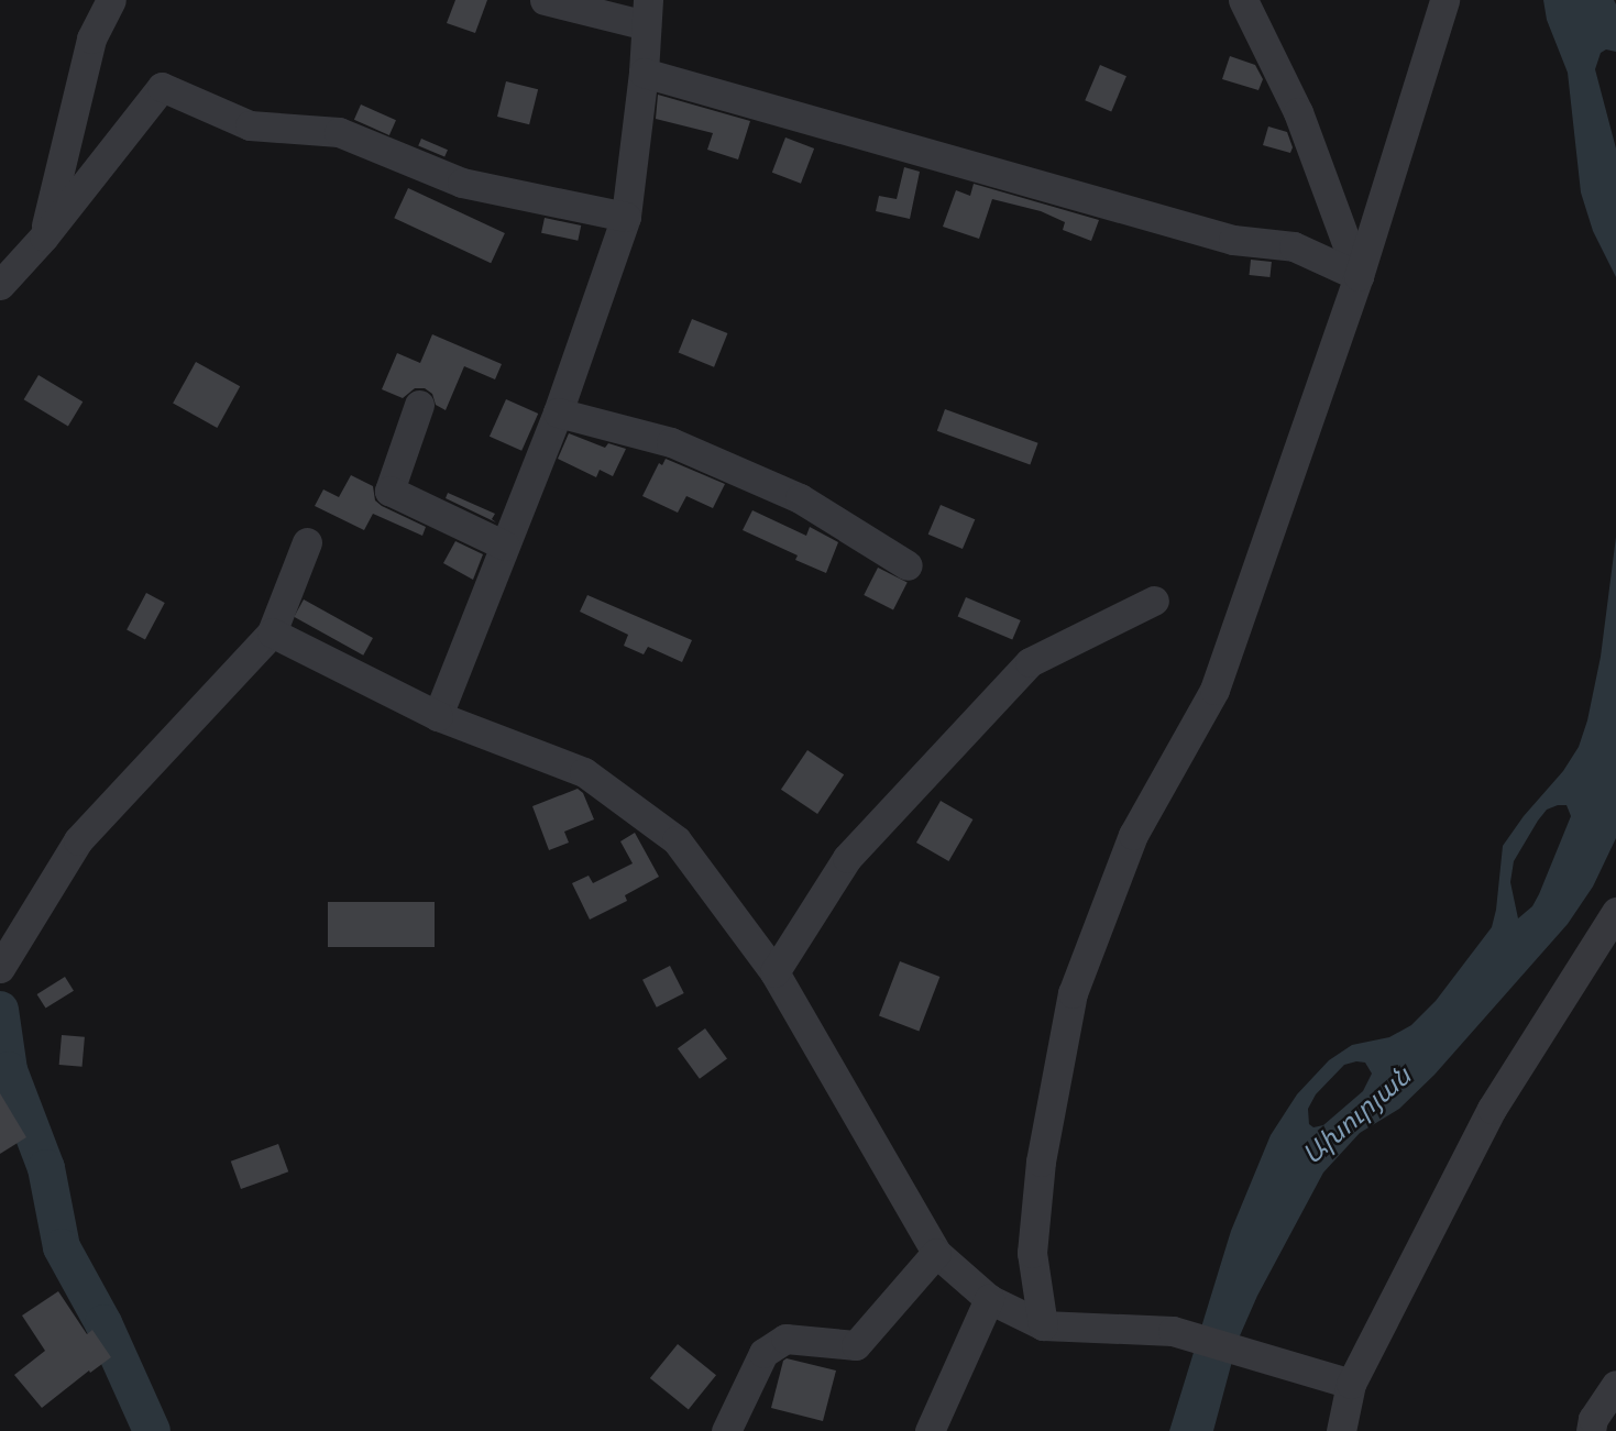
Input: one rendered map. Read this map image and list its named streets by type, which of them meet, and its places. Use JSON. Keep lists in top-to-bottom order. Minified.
{"water":["Ախուրյան"]}
